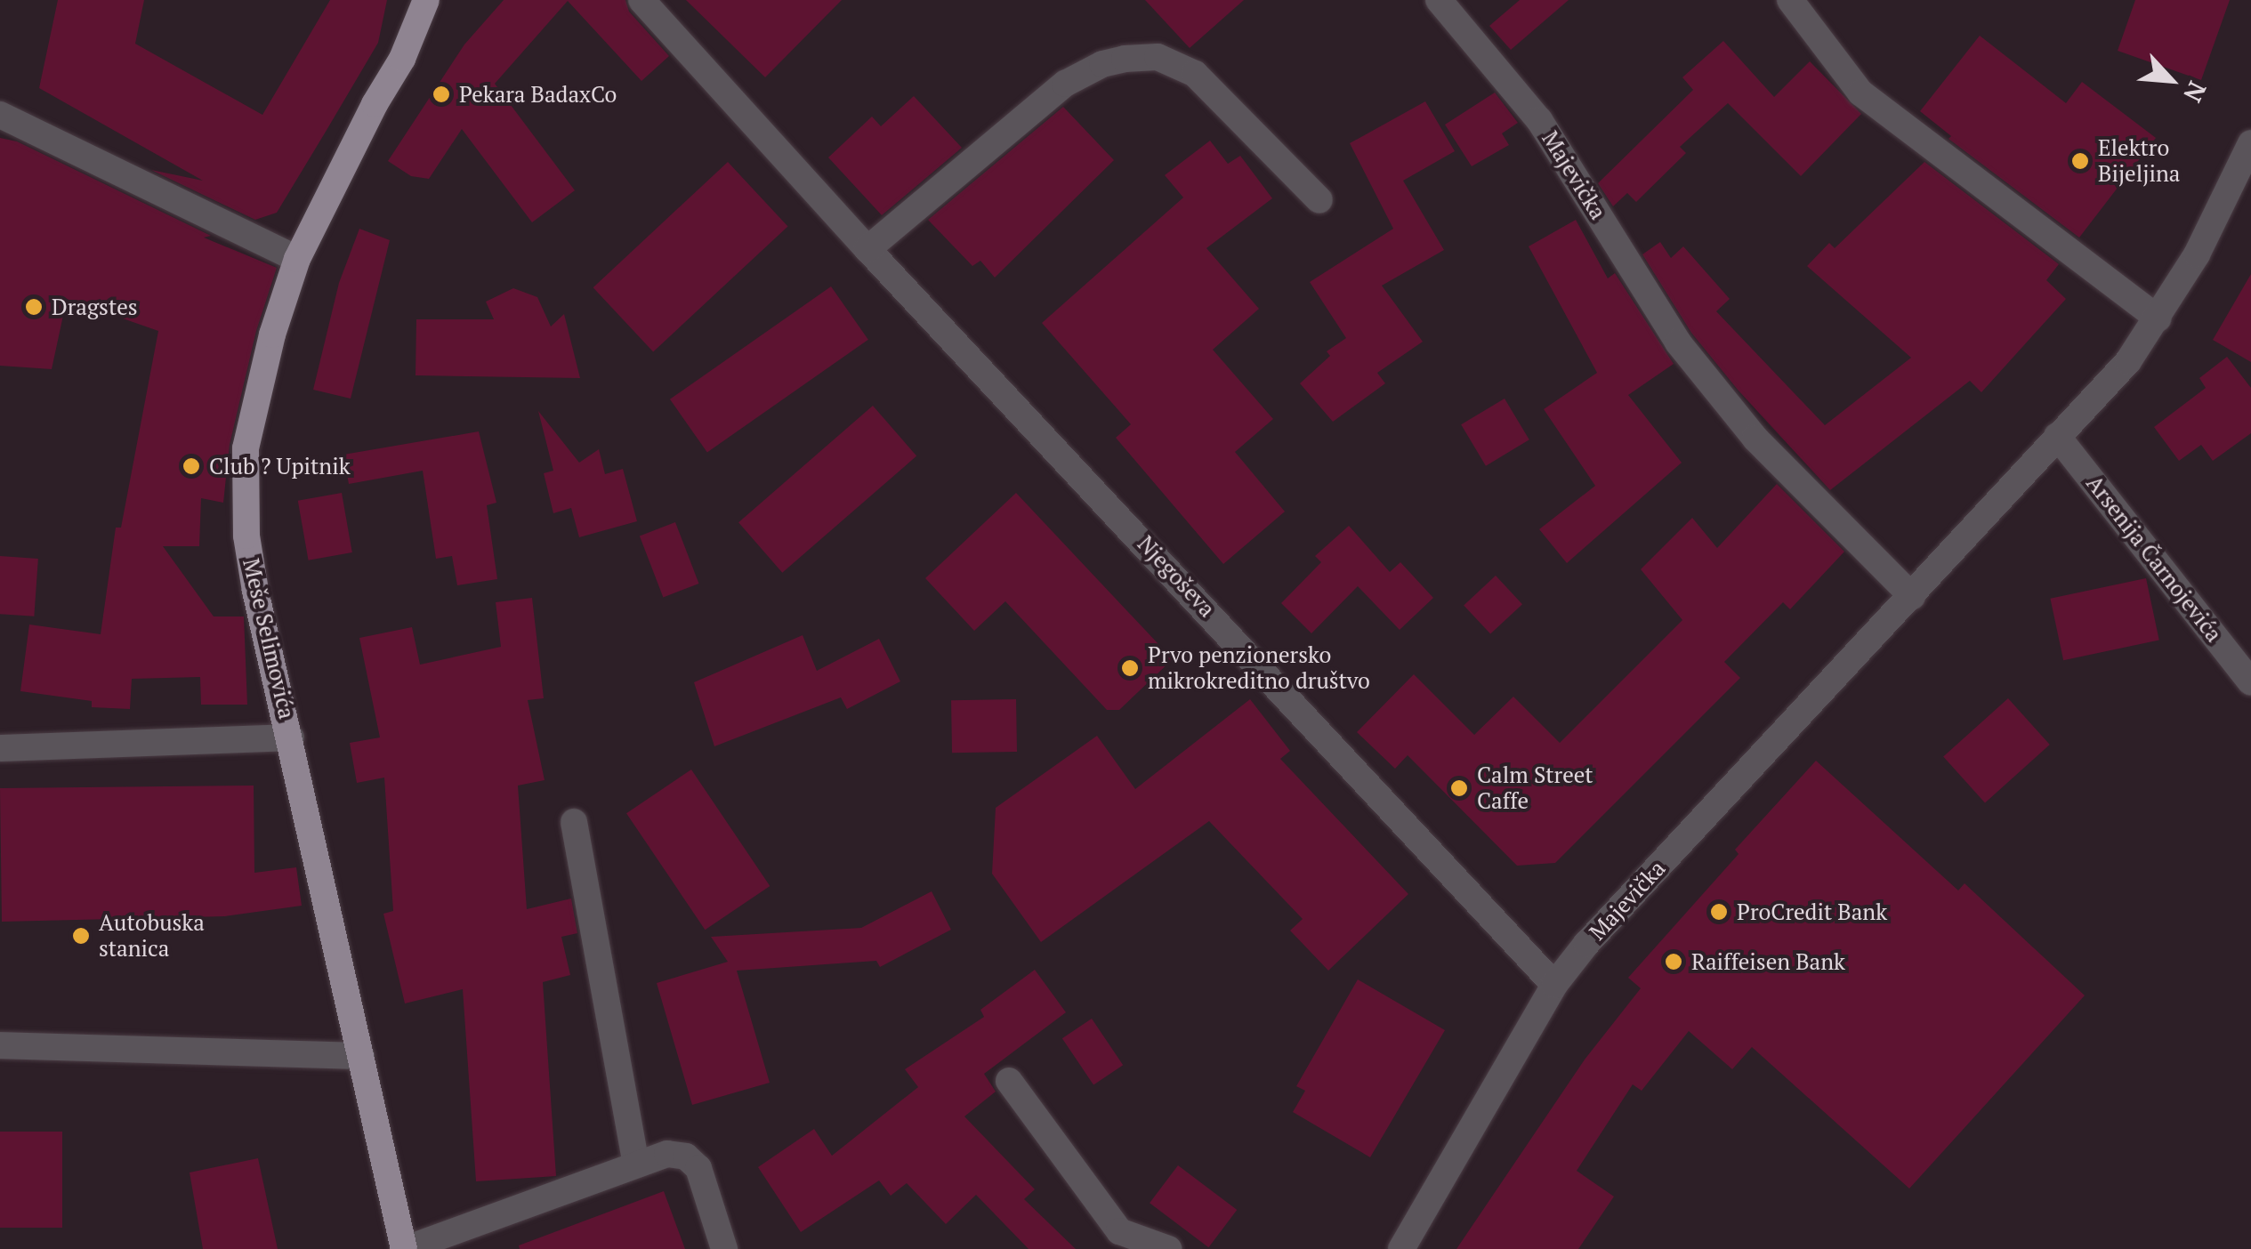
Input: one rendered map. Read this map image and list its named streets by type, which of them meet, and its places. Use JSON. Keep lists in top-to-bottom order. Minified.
{"streets":{"main road":["Meše Selimovića"],"street":["Majevička","Arsenija Čarnojevića","Njegoševa"]},"crossings":[["Majevička","Arsenija Čarnojevića"],["Majevička","Njegoševa"]],"places":["Pekara BadaxCo","Elektro Bijeljina","Dragstes","Club ? Upitnik","Prvo penzionersko mikrokreditno društvo","Calm Street Caffe","ProCredit Bank","Autobuska stanica","Raiffeisen Bank"],"north":"bottom right"}
